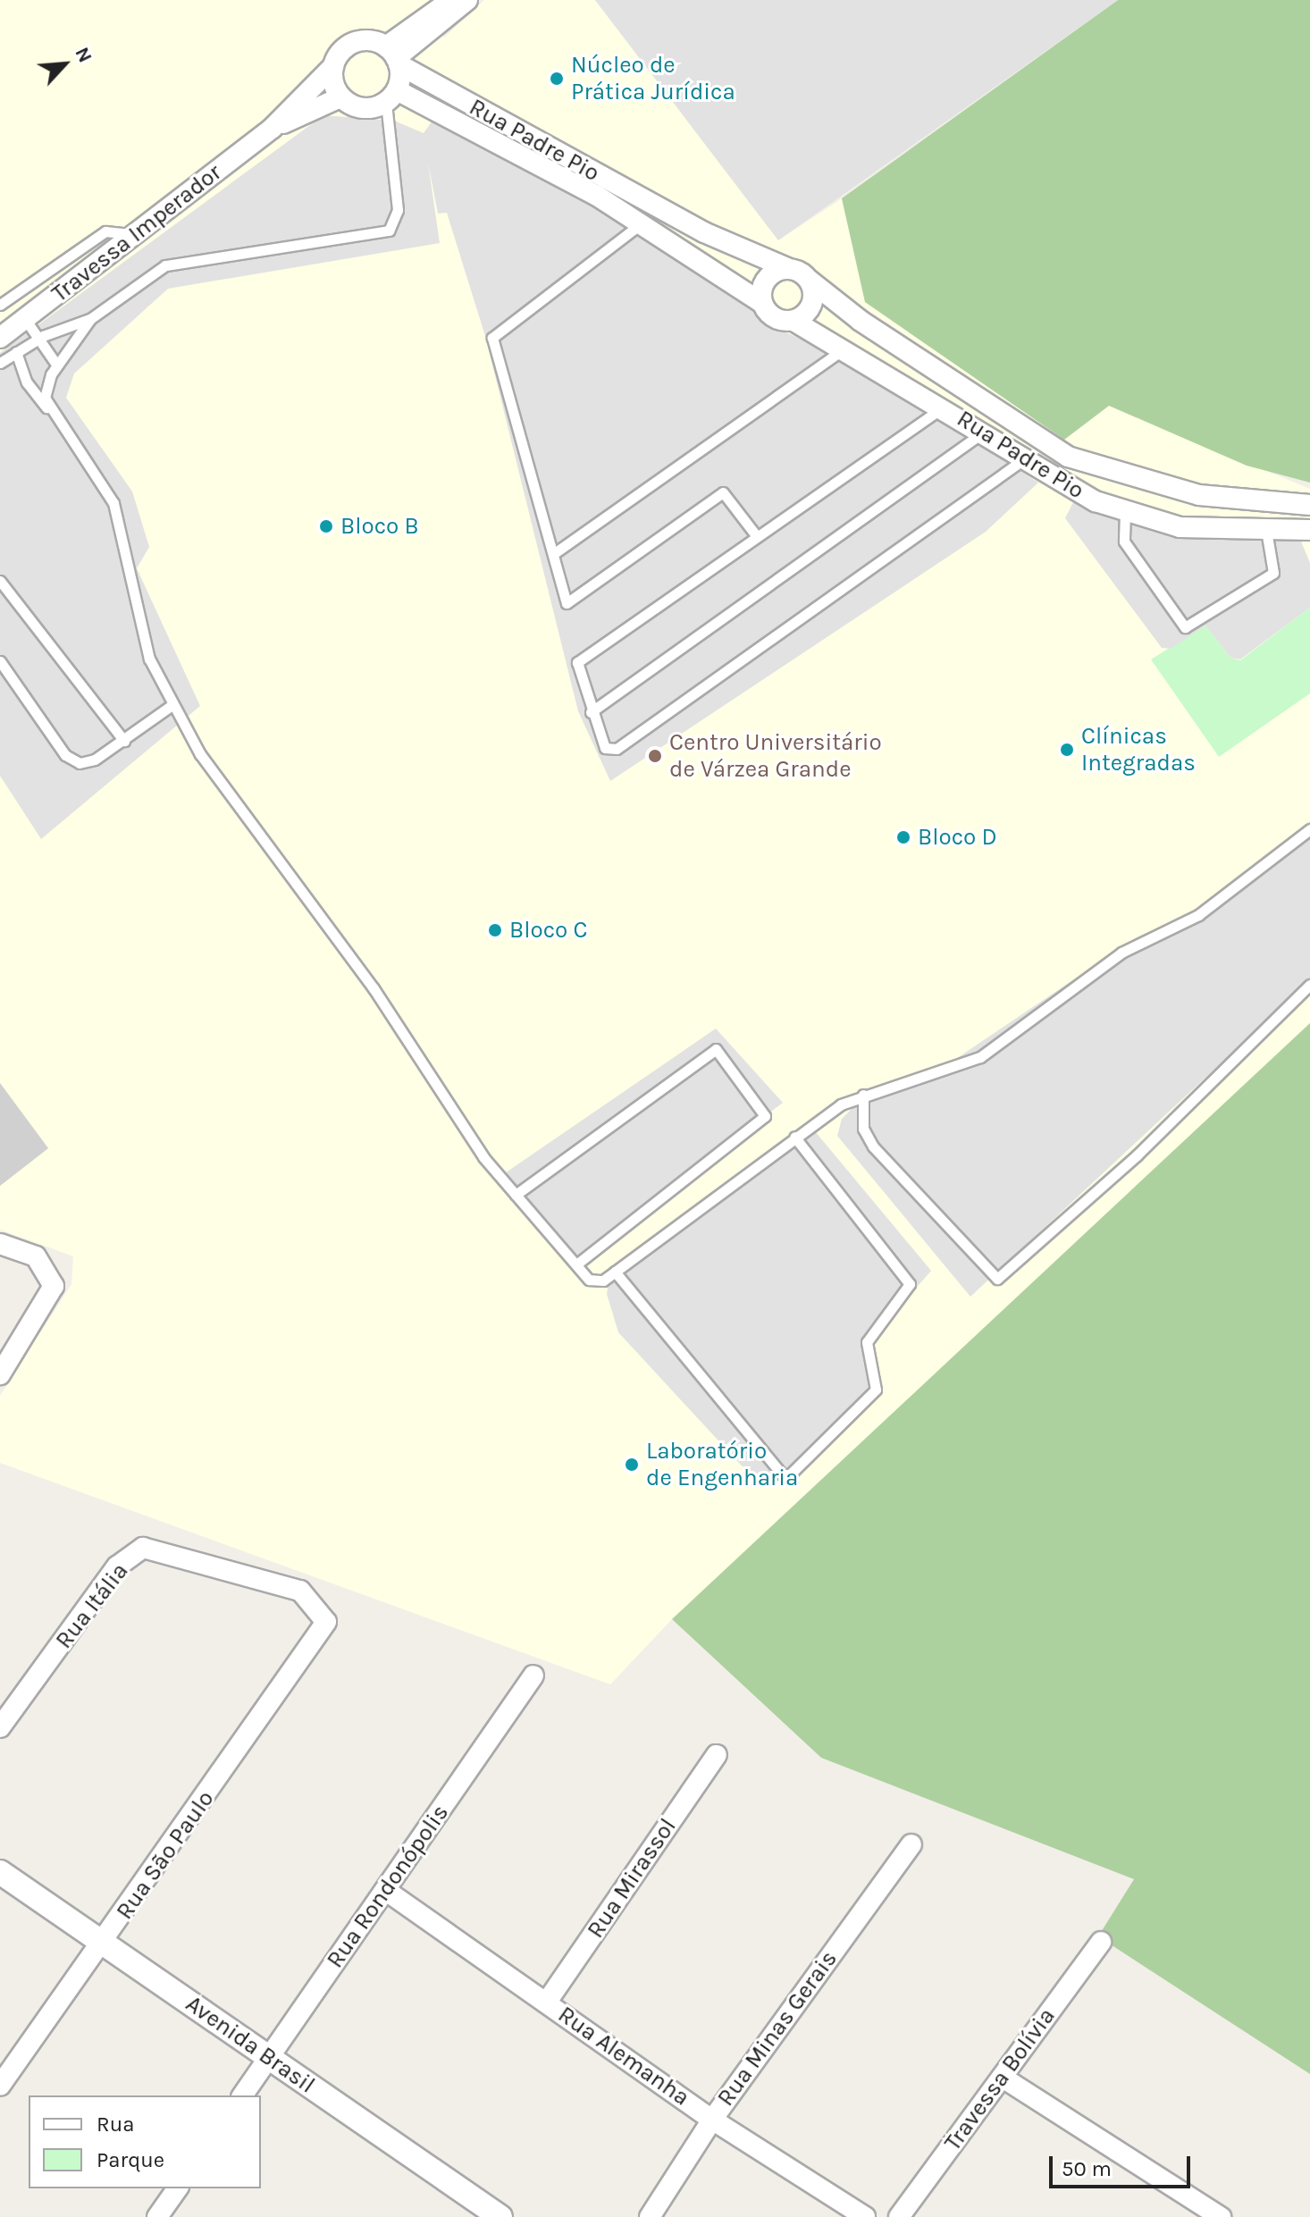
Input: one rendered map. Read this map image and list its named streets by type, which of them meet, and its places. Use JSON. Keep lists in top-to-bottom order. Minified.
{"streets":{"street":["Rua Padre Pio","Travessa Imperador","Rua Itália","Rua São Paulo","Rua Mirassol","Rua Rondonópolis","Rua Minas Gerais","Avenida Brasil","Rua Alemanha","Travessa Bolívia"]},"crossings":[["Rua Padre Pio","Travessa Imperador"],["Rua Itália","Rua São Paulo"],["Rua São Paulo","Avenida Brasil"],["Rua Mirassol","Rua Alemanha"],["Rua Rondonópolis","Avenida Brasil"],["Rua Rondonópolis","Rua Alemanha"],["Rua Minas Gerais","Rua Alemanha"]],"places":["Núcleo de Prática Jurídica","Bloco B","Clínicas Integradas","Centro Universitário de Várzea Grande","Bloco D","Bloco C","Laboratório de Engenharia"],"legend":["Rua","Parque"],"scale_bar":"50 m","north":"top right"}
